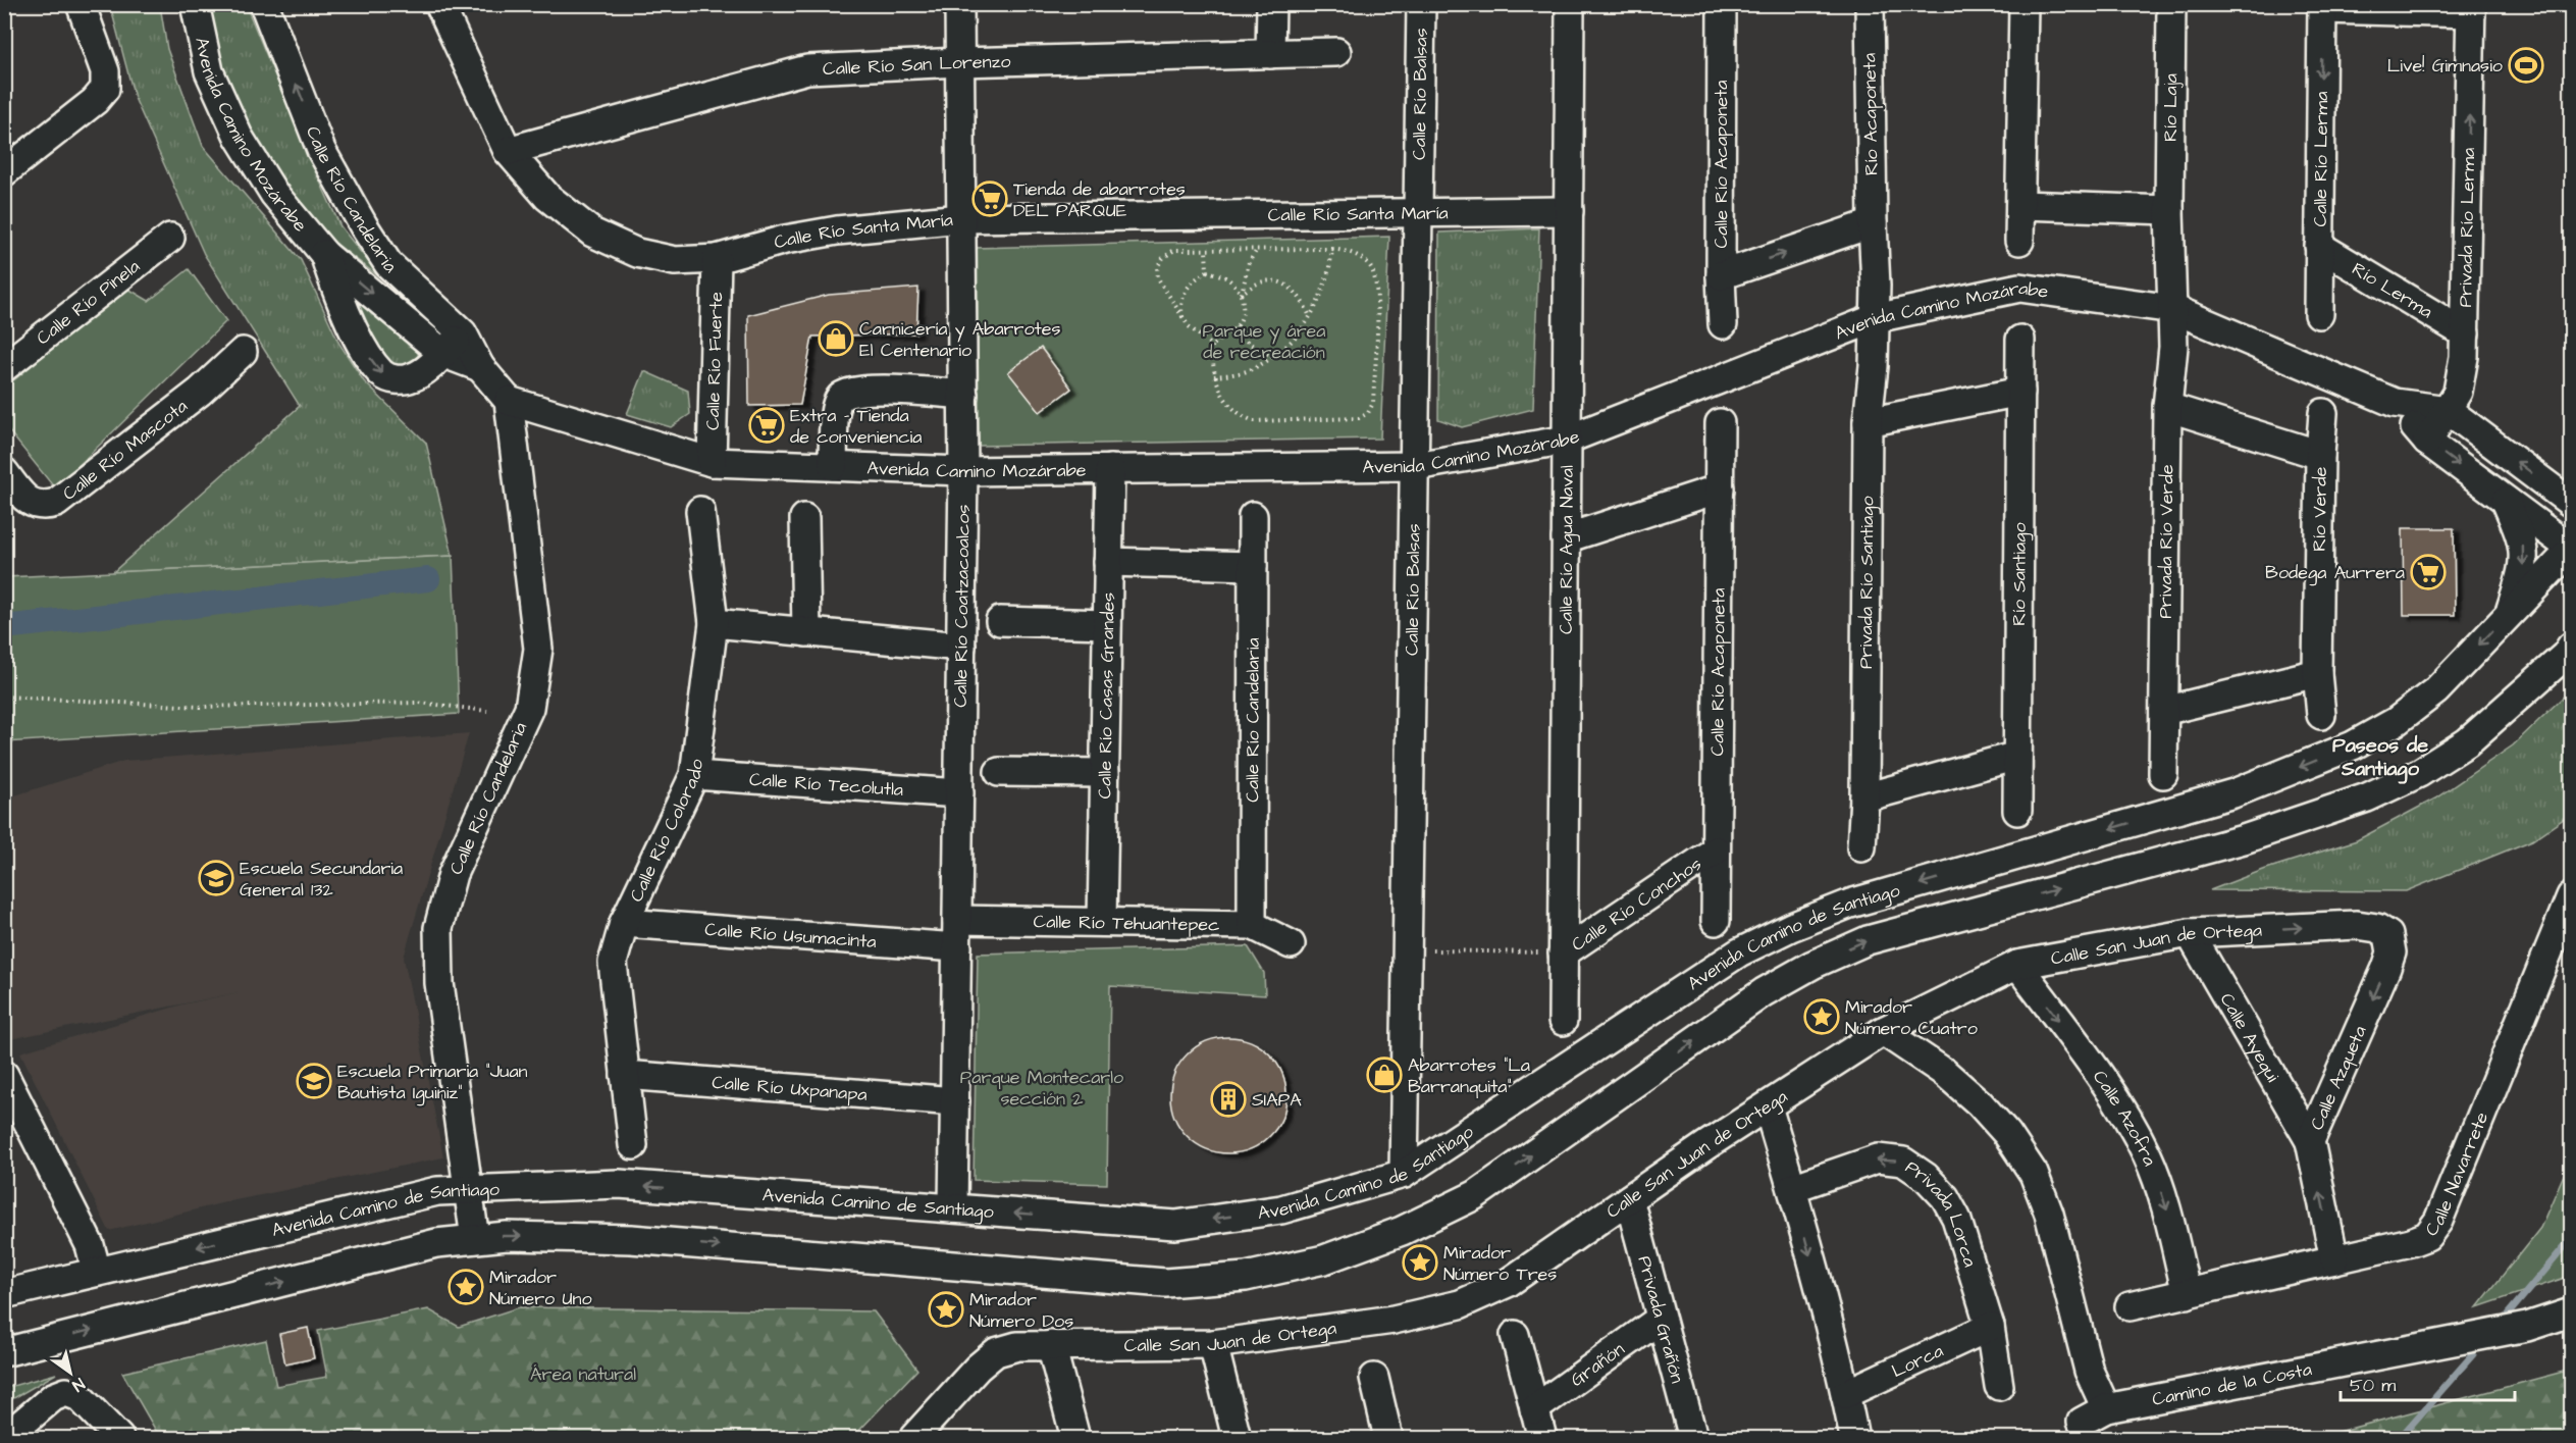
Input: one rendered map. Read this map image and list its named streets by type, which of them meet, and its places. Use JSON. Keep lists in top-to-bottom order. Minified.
{"streets":{"street":["Calle Río San Lorenzo","Calle Río Balsas","Río Laja","Río Acaponeta","Avenida Camino Mozárabe","Calle Río Lerma","Calle Río Acaponeta","Calle Río Candelaria","Calle Río Santa María","Privada Río Lerma","Río Lerma","Calle Río Pinela","Calle Río Fuerte","Calle Río Mascota","Río Verde","Privada Río Verde","Calle Río Agua Naval","Río Santiago","Privada Río Santiago","Calle Río Coatzacoalcos","Calle Río Casas Grandes","Calle Río Tecolutla","Calle Río Colorado","Calle Río Conchos","Calle Río Tehuantepec","Calle Río Usumacinta","Avenida Camino de Santiago","Calle San Juan de Ortega","Calle Ayequi","Calle Azqueta","Calle Río Uxpanapa","Calle Azofra","Calle Navarrete","Privada Lorca","Privada Grañón","Lorca","Grañón","Camino de la Costa"]},"crossings":[["Calle Río San Lorenzo","Calle Río Santa María"],["Calle Río San Lorenzo","Calle Río Coatzacoalcos"],["Calle Río Balsas","Avenida Camino Mozárabe"],["Calle Río Balsas","Calle Río Santa María"],["Calle Río Balsas","Calle Río Conchos"],["Calle Río Balsas","Avenida Camino de Santiago"],["Río Laja","Avenida Camino Mozárabe"],["Río Laja","Privada Río Verde"],["Río Acaponeta","Avenida Camino Mozárabe"],["Río Acaponeta","Privada Río Santiago"],["Avenida Camino Mozárabe","Calle Río Candelaria"],["Avenida Camino Mozárabe","Privada Río Lerma"],["Avenida Camino Mozárabe","Calle Río Fuerte"],["Avenida Camino Mozárabe","Privada Río Verde"],["Avenida Camino Mozárabe","Calle Río Agua Naval"],["Avenida Camino Mozárabe","Privada Río Santiago"],["Avenida Camino Mozárabe","Calle Río Coatzacoalcos"],["Avenida Camino Mozárabe","Calle Río Casas Grandes"],["Avenida Camino Mozárabe","Avenida Camino de Santiago"],["Calle Río Lerma","Río Lerma"],["Calle Río Acaponeta","Calle Río Conchos"],["Calle Río Candelaria","Calle Río Tehuantepec"],["Calle Río Candelaria","Avenida Camino de Santiago"],["Calle Río Santa María","Calle Río Fuerte"],["Calle Río Santa María","Calle Río Agua Naval"],["Calle Río Santa María","Calle Río Coatzacoalcos"],["Privada Río Lerma","Río Lerma"],["Río Verde","Privada Río Verde"],["Calle Río Agua Naval","Calle Río Conchos"],["Calle Río Coatzacoalcos","Calle Río Tecolutla"],["Calle Río Coatzacoalcos","Calle Río Tehuantepec"],["Calle Río Coatzacoalcos","Calle Río Usumacinta"],["Calle Río Coatzacoalcos","Avenida Camino de Santiago"],["Calle Río Coatzacoalcos","Calle Río Uxpanapa"],["Calle Río Casas Grandes","Calle Río Tehuantepec"],["Calle Río Tecolutla","Calle Río Colorado"],["Calle Río Colorado","Calle Río Usumacinta"],["Calle Río Colorado","Calle Río Uxpanapa"],["Calle San Juan de Ortega","Calle Ayequi"],["Calle San Juan de Ortega","Calle Azqueta"],["Calle San Juan de Ortega","Calle Azofra"],["Calle San Juan de Ortega","Privada Grañón"],["Calle Ayequi","Calle Azqueta"],["Calle Azqueta","Calle Navarrete"],["Calle Azofra","Calle Navarrete"],["Privada Lorca","Lorca"],["Privada Grañón","Grañón"]],"one_way":["Calle Río Lerma","Privada Río Lerma"],"districts":["Paseos de Santiago"],"parks":["Parque y área de recreación","Parque Montecarlo sección 2","Área natural"],"places":{"sports":["Live! Gimnasio"],"supermarket":["Tienda de abarrotes DEL PARQUE","Extra - Tienda de conveniencia","Bodega Aurrera"],"shop":["Carnicería y Abarrotes El Centenario","Abarrotes \"La Barranquita\""],"school or university":["Escuela Secundaria General 132","Escuela Primaria \"Juan Bautista Iguiniz\""],"place":["Mirador Número Cuatro","Mirador Número Tres","Mirador Número Uno","Mirador Número Dos"],"building":["SIAPA"]},"scale_bar":"50 m","north":"bottom right"}
